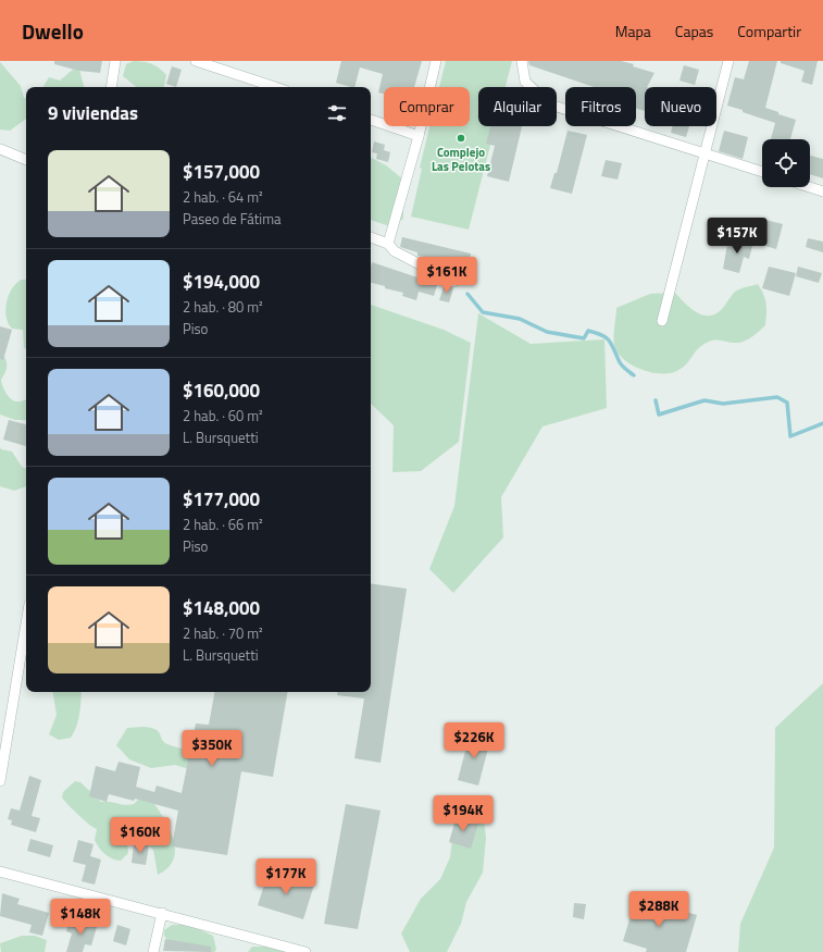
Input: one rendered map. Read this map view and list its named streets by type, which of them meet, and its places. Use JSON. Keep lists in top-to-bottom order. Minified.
{"places":["Complejo Las Pelotas"],"page":{"header":"Dwello","nav":["Mapa","Capas","Compartir"],"chip":["Comprar","Alquilar","Filtros","Nuevo"],"heading":"9 viviendas","list":[{"name":"$157,000","note":"2 hab. · 64 m² · Paseo de Fátima"},{"name":"$194,000","note":"2 hab. · 80 m² · Piso"},{"name":"$160,000","note":"2 hab. · 60 m² · L. Bursquetti"},{"name":"$177,000","note":"2 hab. · 66 m² · Piso"},{"name":"$148,000","note":"2 hab. · 70 m² · L. Bursquetti"}],"price":["$157K","$161K","$226K","$350K","$194K","$160K","$177K","$288K","$148K"]}}
